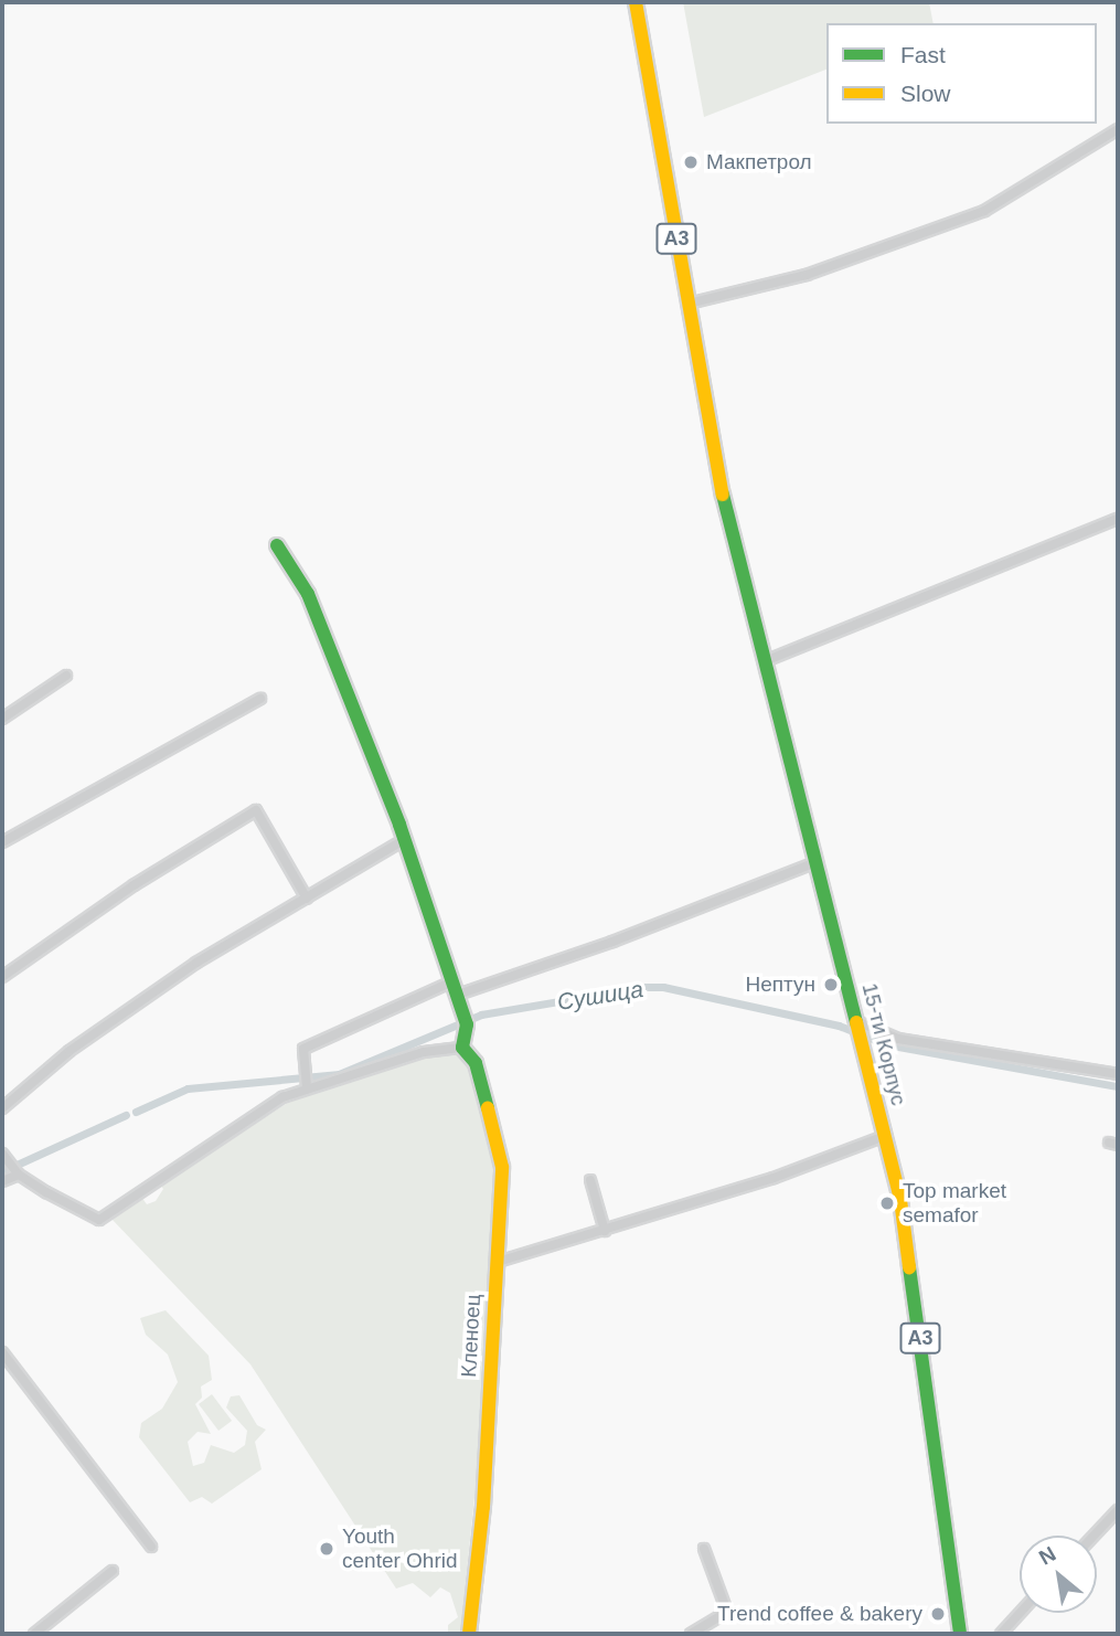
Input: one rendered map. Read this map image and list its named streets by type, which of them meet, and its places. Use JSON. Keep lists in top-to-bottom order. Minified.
{"streets":{"main road":["A3","15-ти Корпус","Кленоец"]},"crossings":[["A3","15-ти Корпус"]],"water":["Сушица"],"places":["Макпетрол","Нептун","Top market semafor","Youth center Ohrid","Trend coffee & bakery"],"legend":["Fast","Slow"],"north":"top left"}
